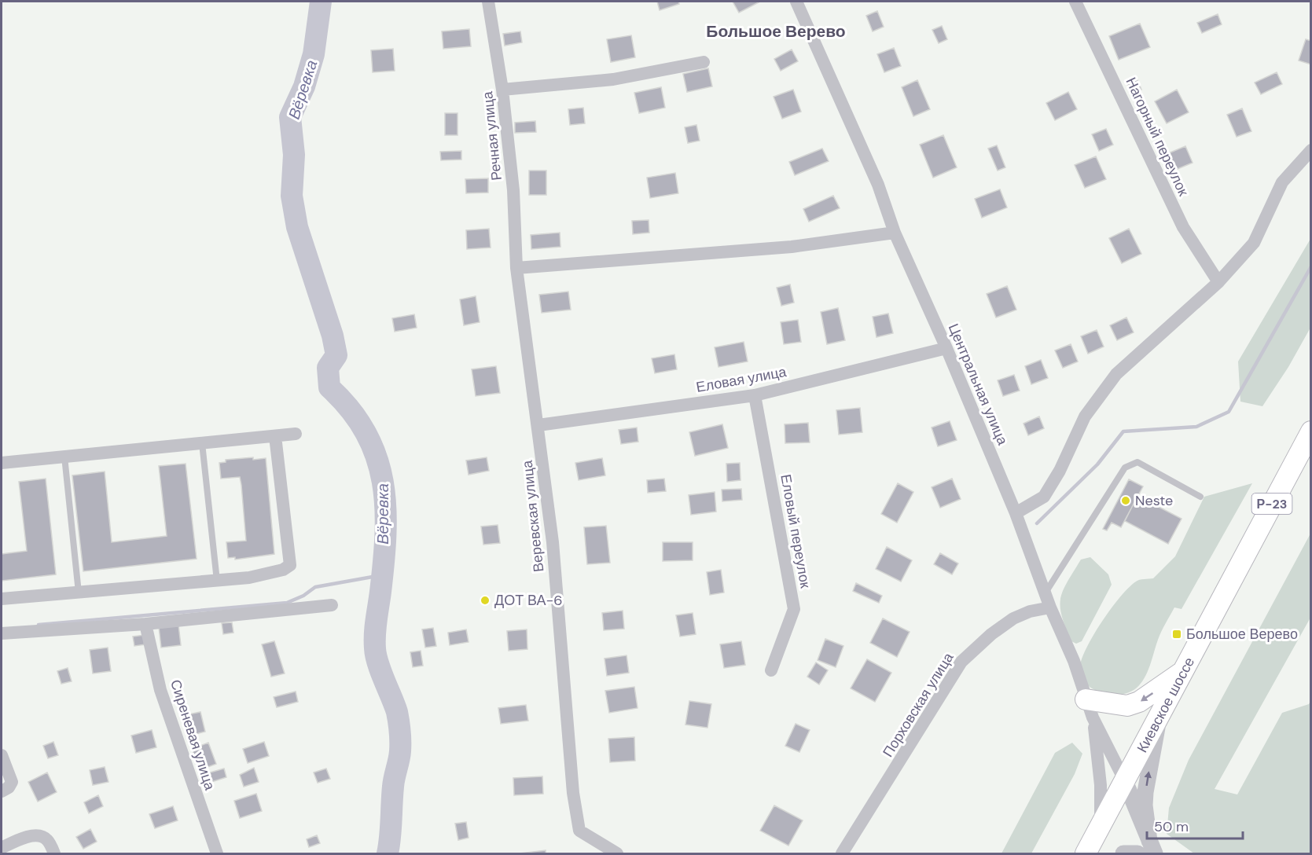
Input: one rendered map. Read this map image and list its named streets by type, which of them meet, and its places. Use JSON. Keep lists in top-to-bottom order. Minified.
{"streets":{"main road":["Р-23","Киевское шоссе"],"street":["Речная улица","Нагорный переулок","Еловая улица","Центральная улица","Веревская улица","Еловый переулок","Порховская улица","Сиреневая улица"]},"crossings":[["Речная улица","Веревская улица"],["Еловая улица","Центральная улица"],["Еловая улица","Веревская улица"],["Еловая улица","Еловый переулок"],["Центральная улица","Порховская улица"],["Центральная улица","Киевское шоссе"]],"districts":["Большое Верево"],"water":["Вёревка"],"places":{"other":["Neste","ДОТ ВА-6"],"transit":["Большое Верево"]},"scale_bar":"50 m"}
